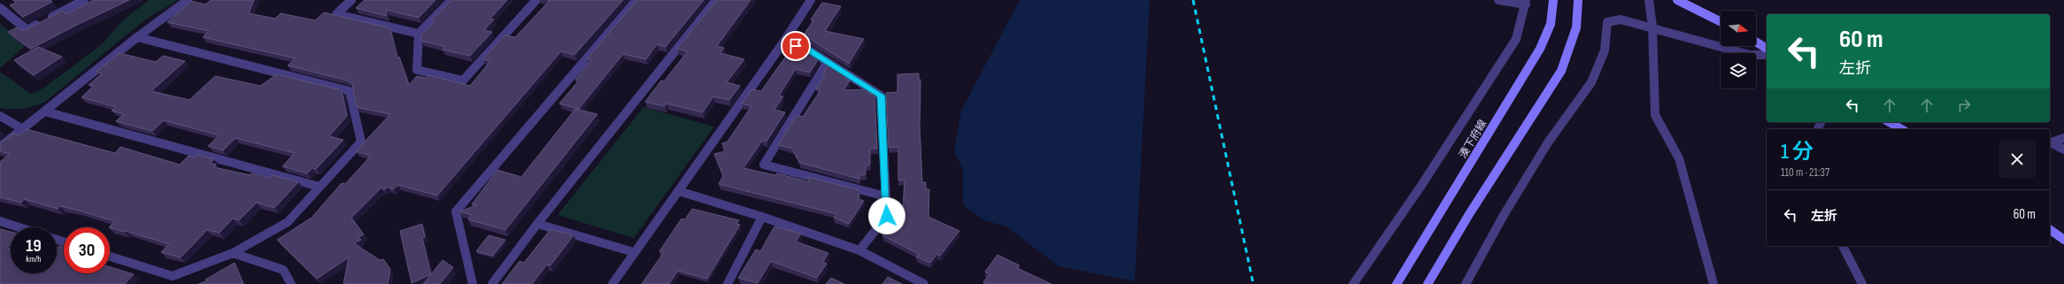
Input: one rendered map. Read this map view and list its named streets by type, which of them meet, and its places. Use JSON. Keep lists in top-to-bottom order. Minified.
{"streets":{"main road":["湊下府線"]},"north":"right","page":{"turn":["60 m","左折"],"heading":["1 分","110 m · 21:37"],"list":[{"name":"左折","value":"60 m"}],"speed":"19 km/h","limit":"30"}}
